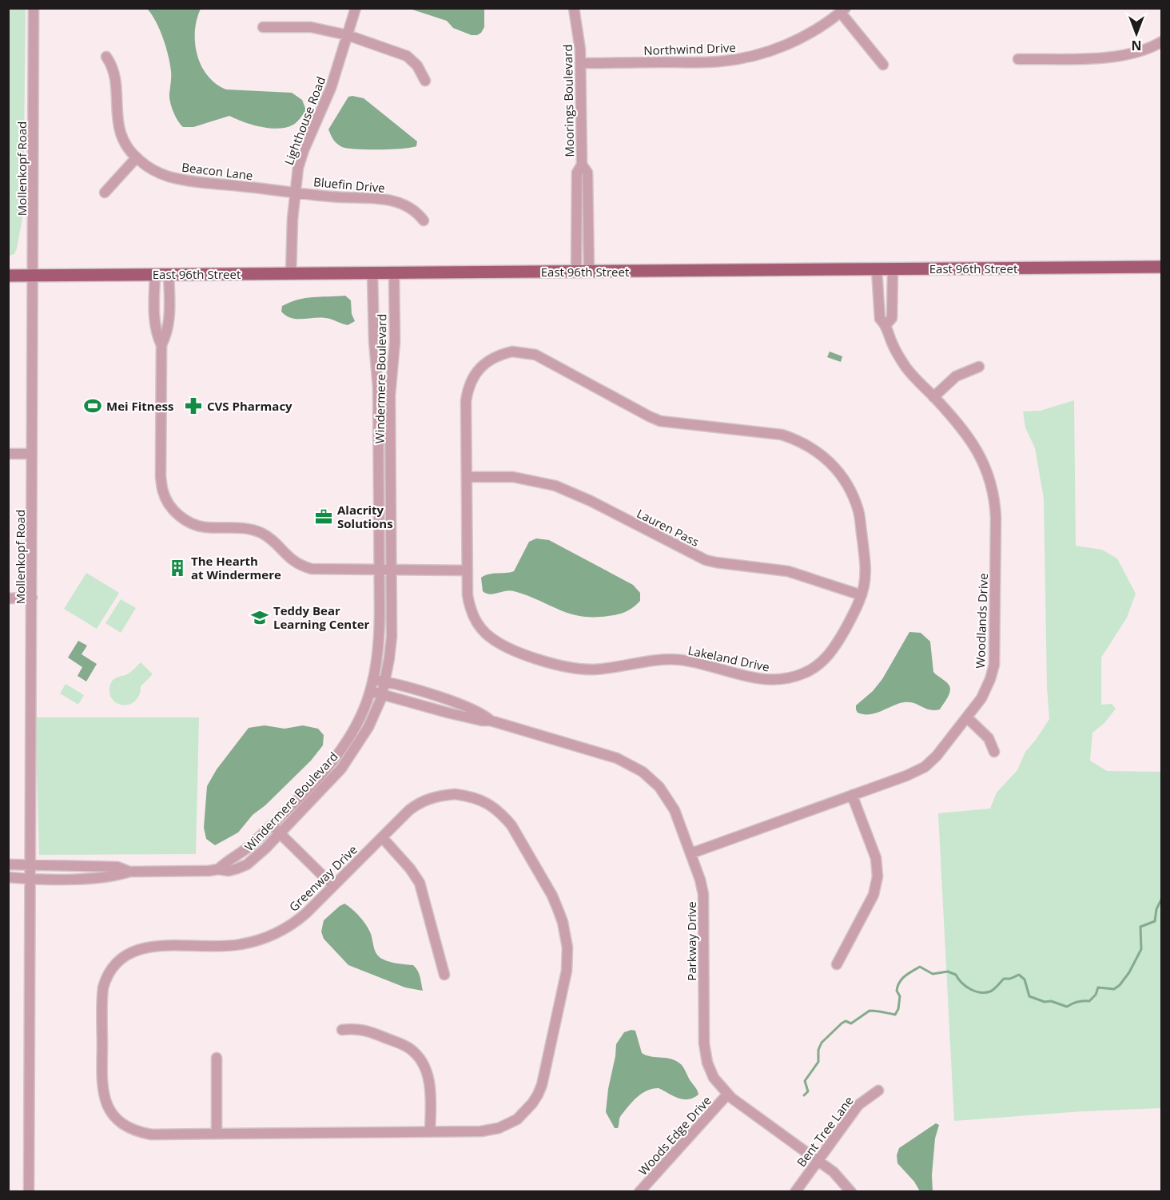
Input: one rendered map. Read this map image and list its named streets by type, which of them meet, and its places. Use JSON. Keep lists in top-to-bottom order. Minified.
{"streets":{"main road":["East 96th Street"],"street":["Northwind Drive","Moorings Boulevard","Lighthouse Road","Mollenkopf Road","Beacon Lane","Bluefin Drive","Windermere Boulevard","Lauren Pass","Woodlands Drive","Lakeland Drive","Greenway Drive","Parkway Drive","Bent Tree Lane","Woods Edge Drive"]},"crossings":[["Northwind Drive","Moorings Boulevard"],["Moorings Boulevard","East 96th Street"],["Lighthouse Road","Beacon Lane"],["Lighthouse Road","Bluefin Drive"],["Lighthouse Road","East 96th Street"],["Mollenkopf Road","East 96th Street"],["Mollenkopf Road","Windermere Boulevard"],["Beacon Lane","Bluefin Drive"],["East 96th Street","Windermere Boulevard"],["East 96th Street","Woodlands Drive"],["Windermere Boulevard","Parkway Drive"],["Lauren Pass","Lakeland Drive"],["Woodlands Drive","Parkway Drive"],["Parkway Drive","Bent Tree Lane"],["Parkway Drive","Woods Edge Drive"]],"places":{"sports":["Mei Fitness"],"pharmacy":["CVS Pharmacy"],"office":["Alacrity Solutions"],"building":["The Hearth at Windermere"],"school or university":["Teddy Bear Learning Center"]},"north":"bottom"}
